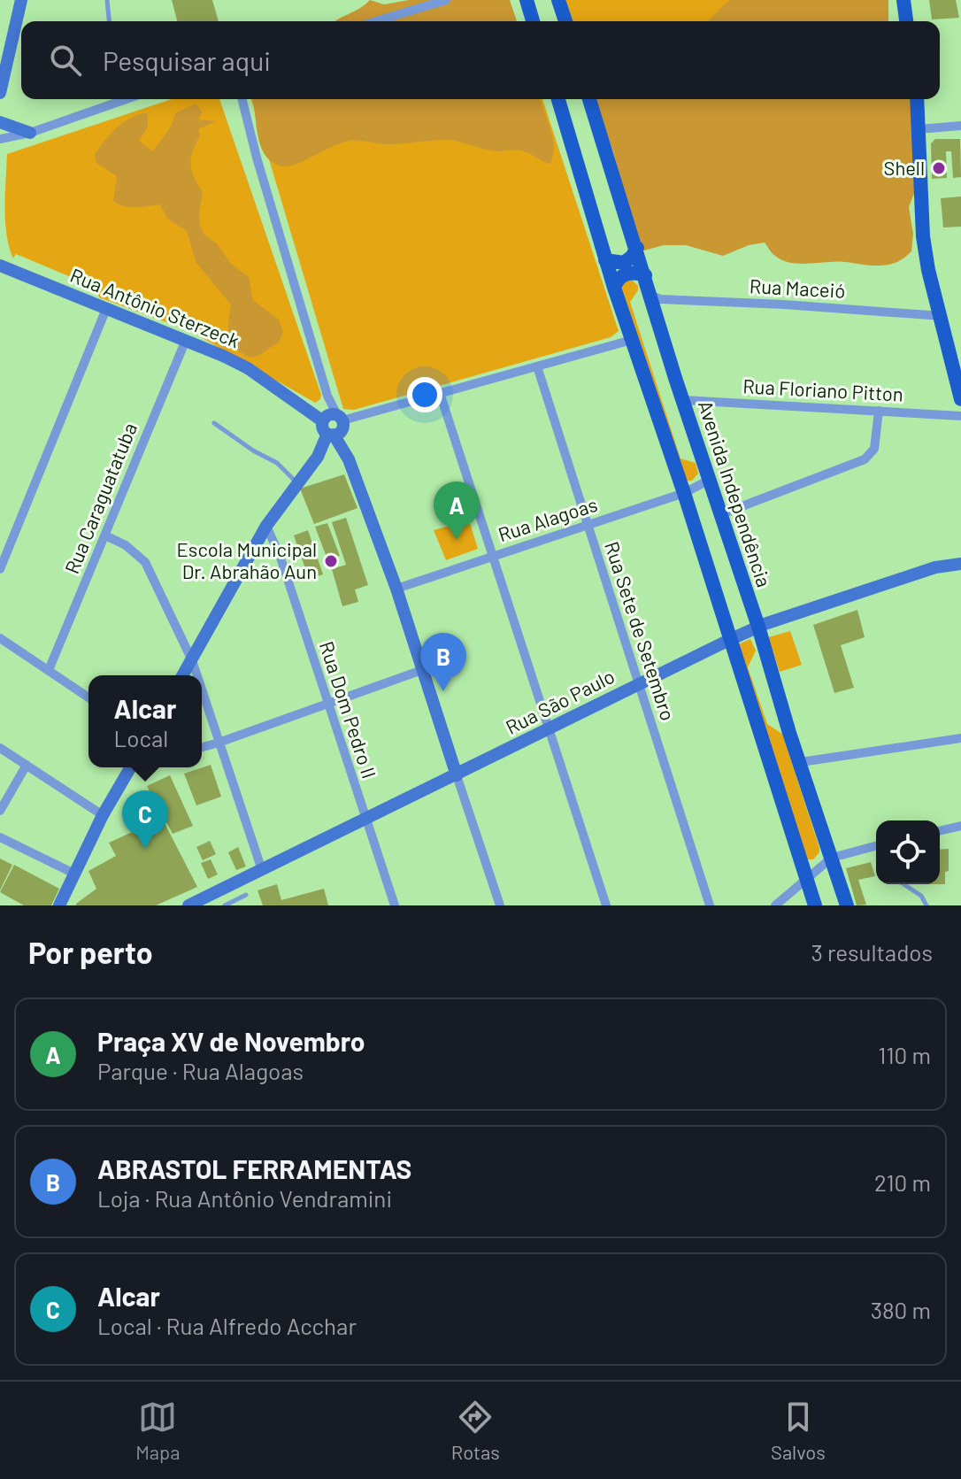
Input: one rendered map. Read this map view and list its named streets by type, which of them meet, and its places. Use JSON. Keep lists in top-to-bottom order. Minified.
{"streets":{"main road":["Avenida Independência"],"street":["Rua Maceió","Rua Antônio Sterzeck","Rua Floriano Pitton","Rua Caraguatatuba","Rua Alagoas","Rua Sete de Setembro","Rua São Paulo","Rua Dom Pedro II"]},"crossings":[["Rua Maceió","Avenida Independência"],["Rua Antônio Sterzeck","Rua Caraguatatuba"],["Rua Floriano Pitton","Avenida Independência"],["Avenida Independência","Rua Alagoas"],["Avenida Independência","Rua São Paulo"],["Rua Alagoas","Rua Sete de Setembro"],["Rua Sete de Setembro","Rua São Paulo"],["Rua São Paulo","Rua Dom Pedro II"]],"places":["Shell","Escola Municipal Dr. Abrahão Aun"],"page":{"search":"Pesquisar aqui","pins":["A","B","C"],"popup":["Alcar","Local"],"heading":["Por perto","3 resultados"],"list":[{"mark":"A","name":"Praça XV de Novembro","note":"Parque · Rua Alagoas","value":"110 m"},{"mark":"B","name":"ABRASTOL FERRAMENTAS","note":"Loja · Rua Antônio Vendramini","value":"210 m"},{"mark":"C","name":"Alcar","note":"Local · Rua Alfredo Acchar","value":"380 m"}],"nav":["Mapa","Rotas","Salvos"]}}
